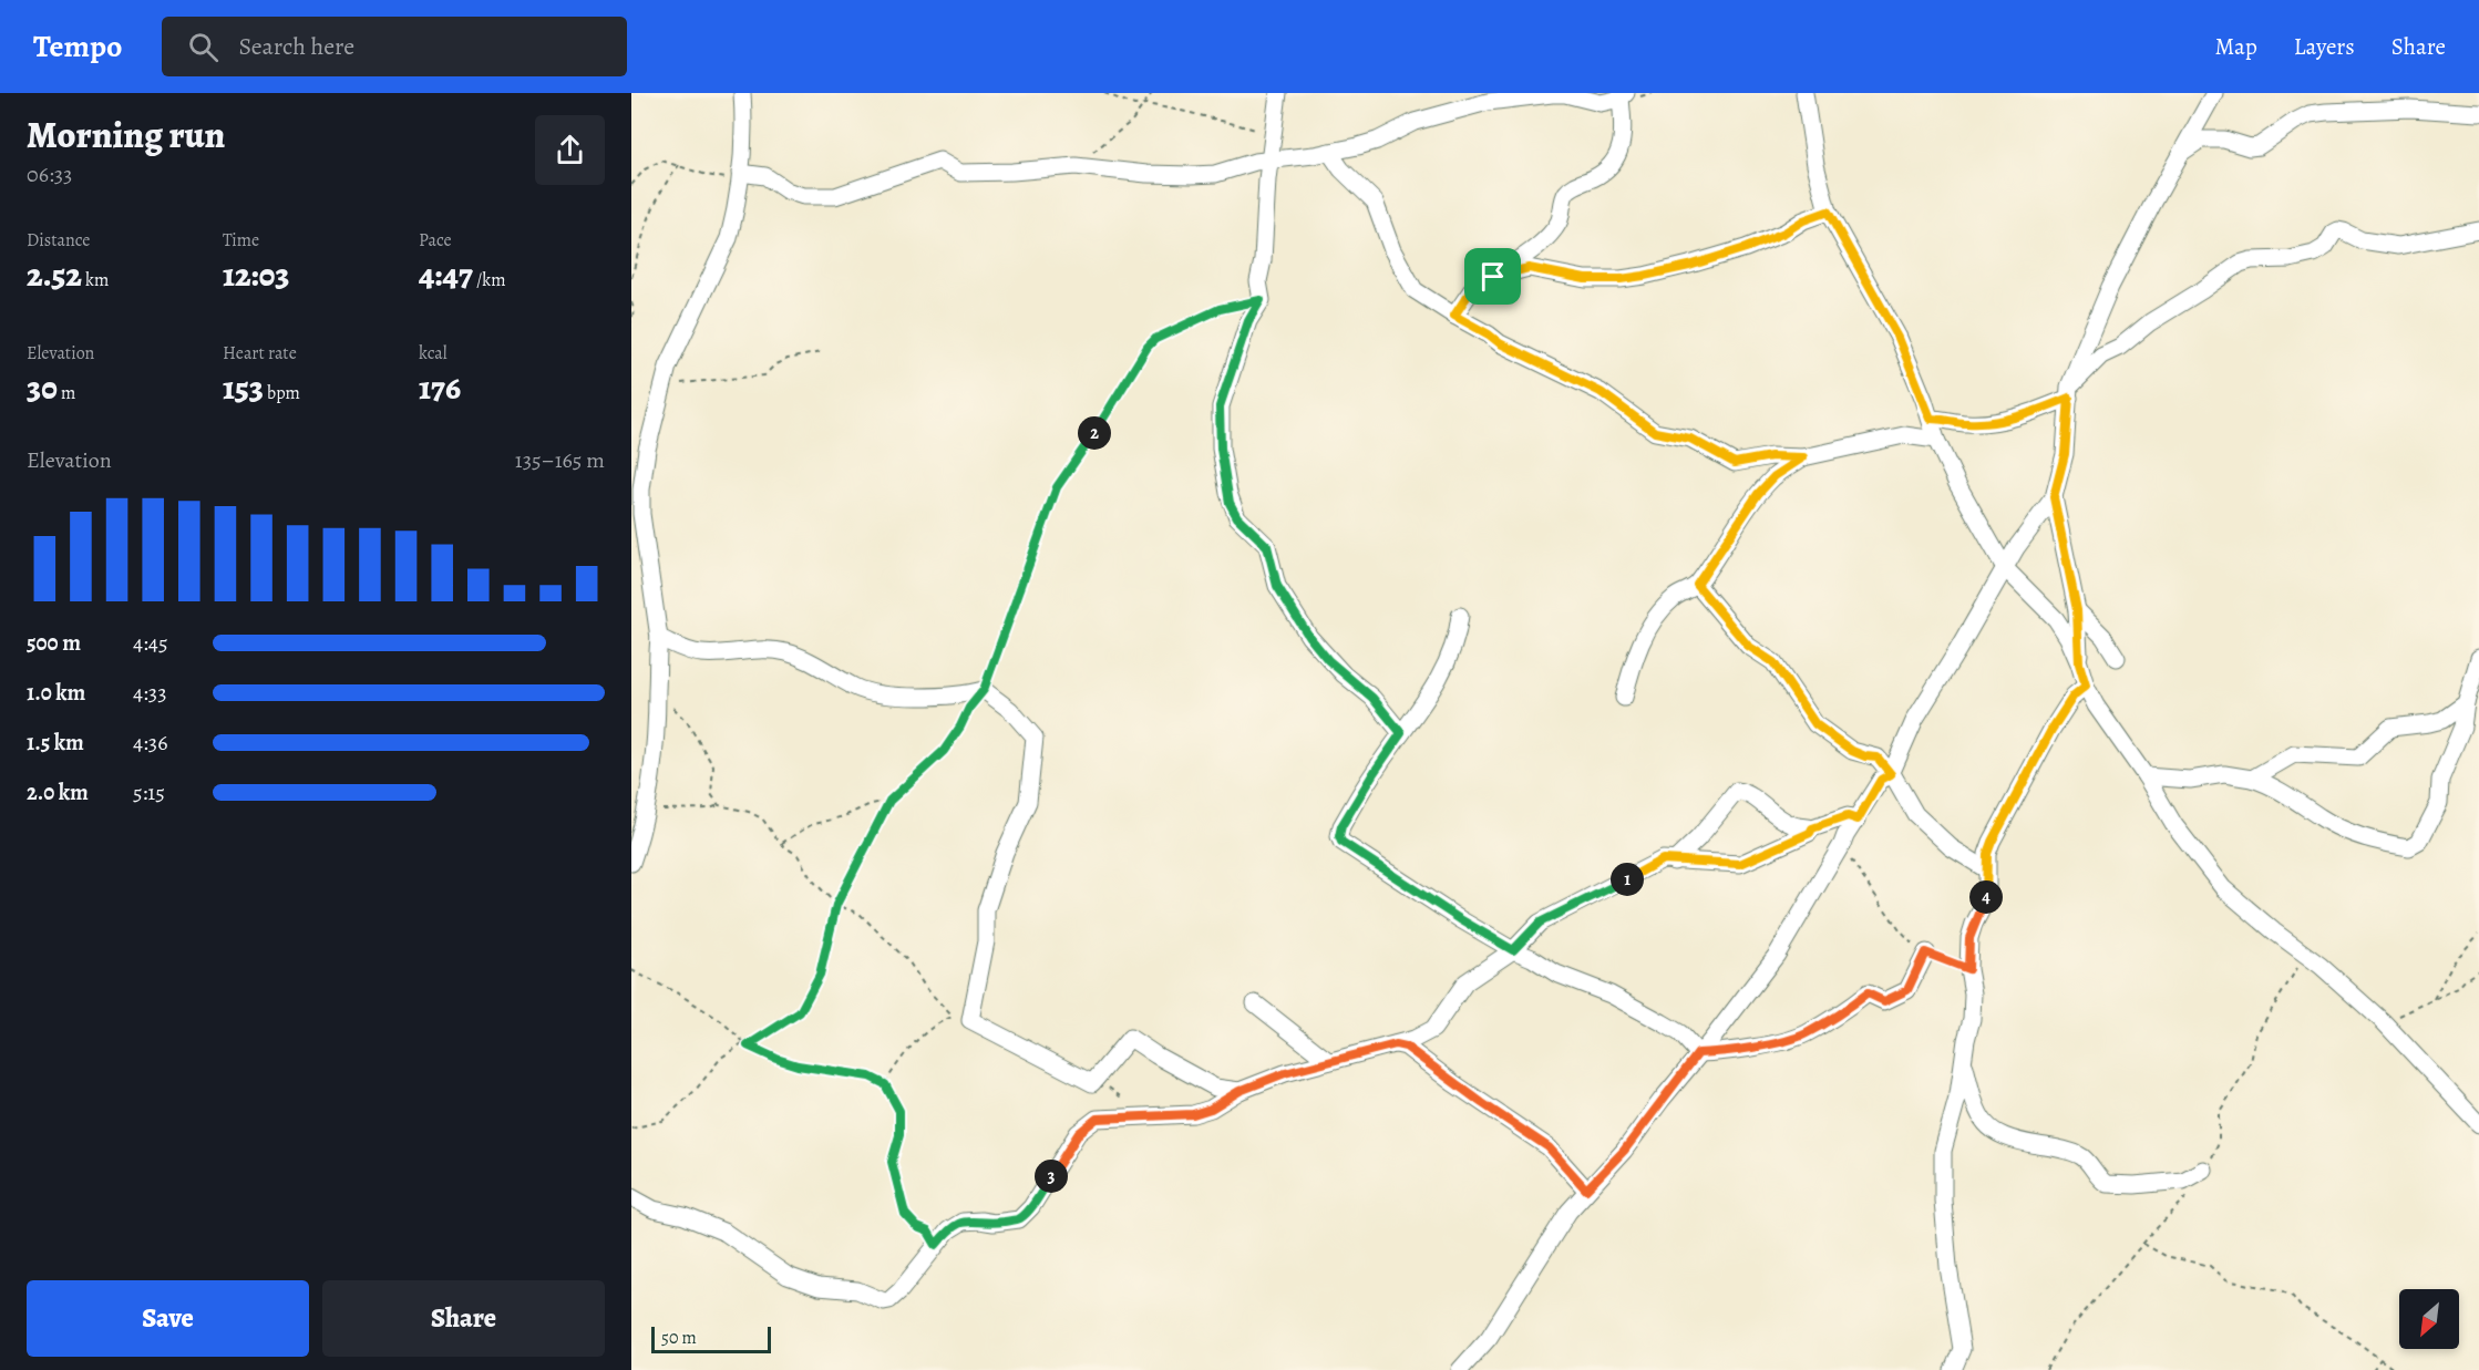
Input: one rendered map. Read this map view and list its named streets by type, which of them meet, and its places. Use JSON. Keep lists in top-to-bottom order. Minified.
{"scale_bar":"50 m","north":"bottom left","page":{"header":"Tempo","search":"Search here","nav":["Map","Layers","Share"],"heading":["Morning run","06:33"],"stats":[["Distance","2.52 km"],["Time","12:03"],["Pace","4:47 /km"],["Elevation","30 m"],["Heart rate","153 bpm"],["kcal","176"]],"pins":["2","1","4","3"],"chart":["Elevation","135–165 m"],"list":[{"name":"500 m","note":"4:45"},{"name":"1.0 km","note":"4:33"},{"name":"1.5 km","note":"4:36"},{"name":"2.0 km","note":"5:15"}],"buttons":["Save","Share"],"scale":"50 m"}}
